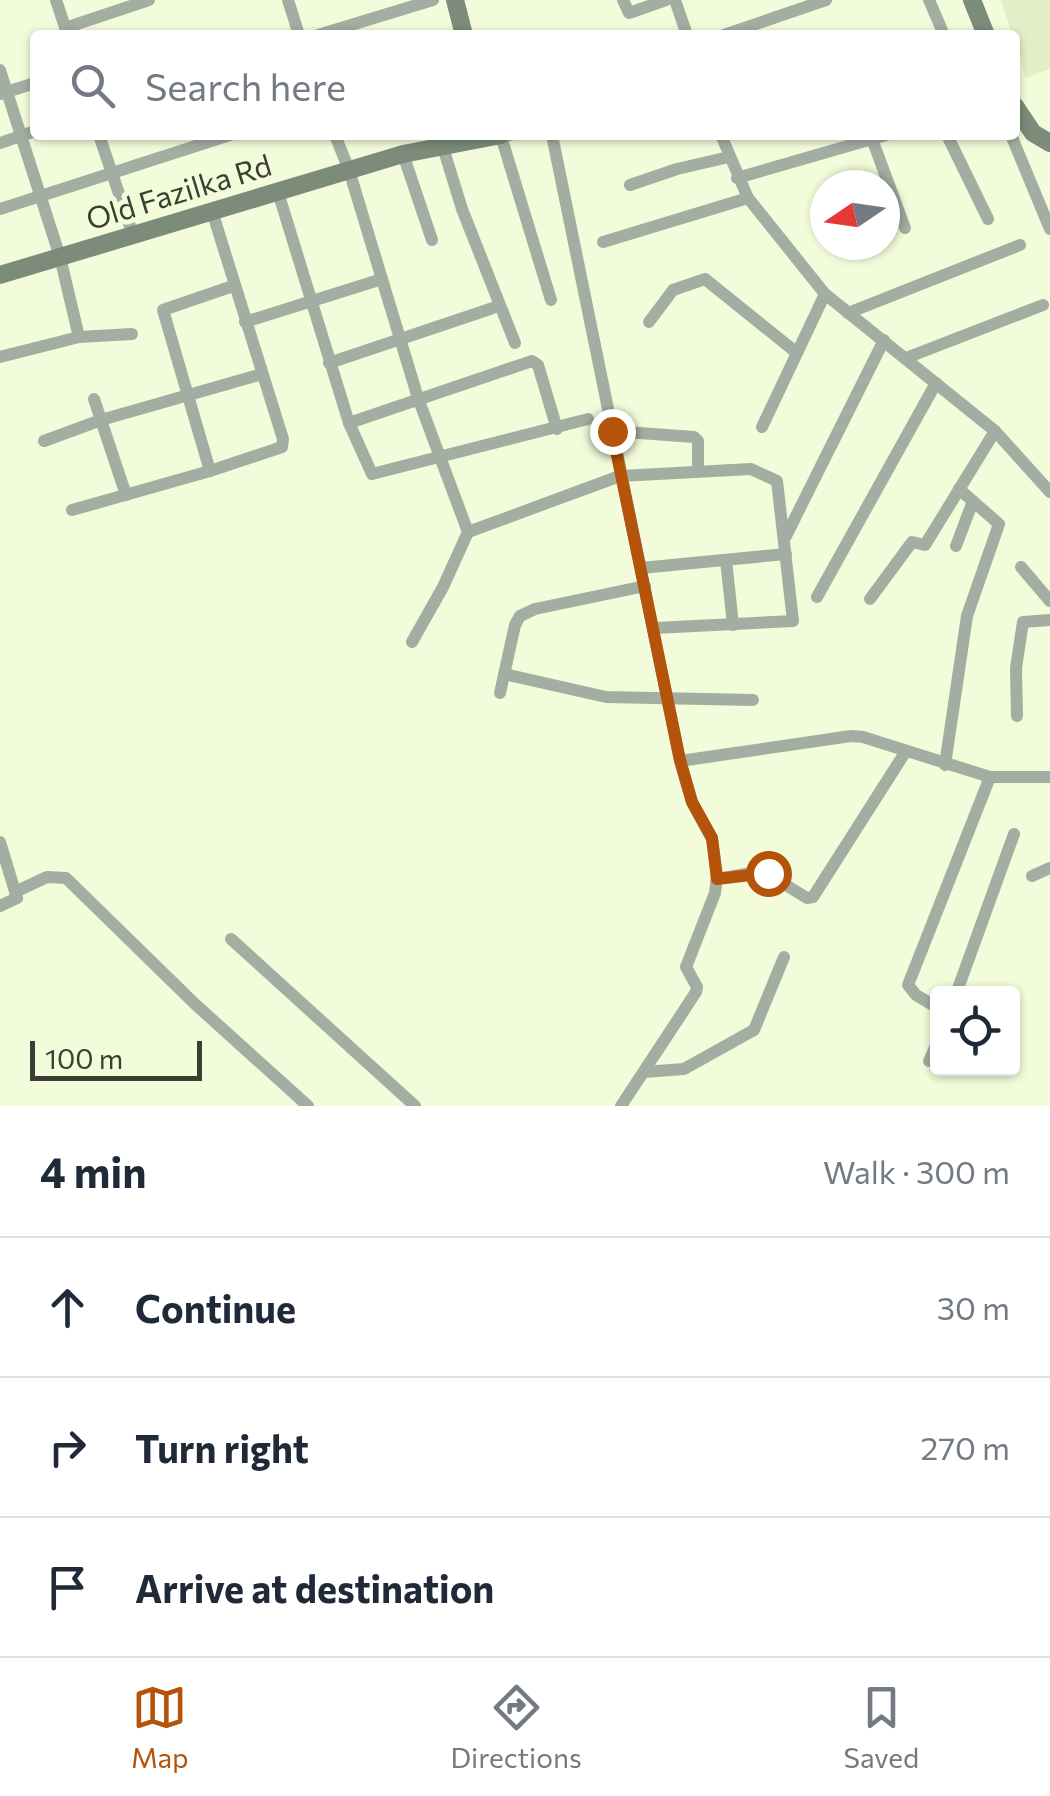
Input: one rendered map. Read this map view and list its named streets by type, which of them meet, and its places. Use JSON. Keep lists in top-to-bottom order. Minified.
{"streets":{"main road":["Old Fazilka Rd"]},"scale_bar":"100 m","north":"left","page":{"search":"Search here","scale":"100 m","heading":["4 min","Walk · 300 m"],"list":[["Continue","30 m"],["Turn right","270 m"],"Arrive at destination"],"nav":["Map","Directions","Saved"]}}
